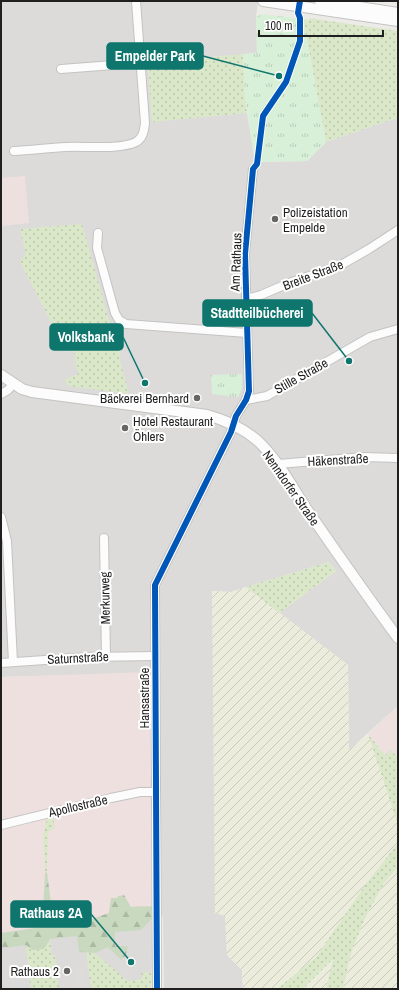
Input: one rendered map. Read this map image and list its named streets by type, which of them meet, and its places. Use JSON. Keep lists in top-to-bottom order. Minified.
{"streets":{"street":["Am Rathaus","Breite Straße","Stille Straße","Häkenstraße","Nenndorfer Straße","Merkurweg","Saturnstraße","Hansastraße","Apollostraße"]},"crossings":[["Am Rathaus","Breite Straße"],["Am Rathaus","Stille Straße"],["Am Rathaus","Nenndorfer Straße"],["Am Rathaus","Hansastraße"],["Häkenstraße","Nenndorfer Straße"],["Nenndorfer Straße","Hansastraße"],["Merkurweg","Saturnstraße"],["Saturnstraße","Hansastraße"],["Hansastraße","Apollostraße"]],"places":["Empelder Park","Polizeistation Empelde","Stadtteilbücherei","Volksbank","Bäckerei Bernhard","Hotel Restaurant Öhlers","Rathaus 2A","Rathaus 2"],"scale_bar":"100 m"}
